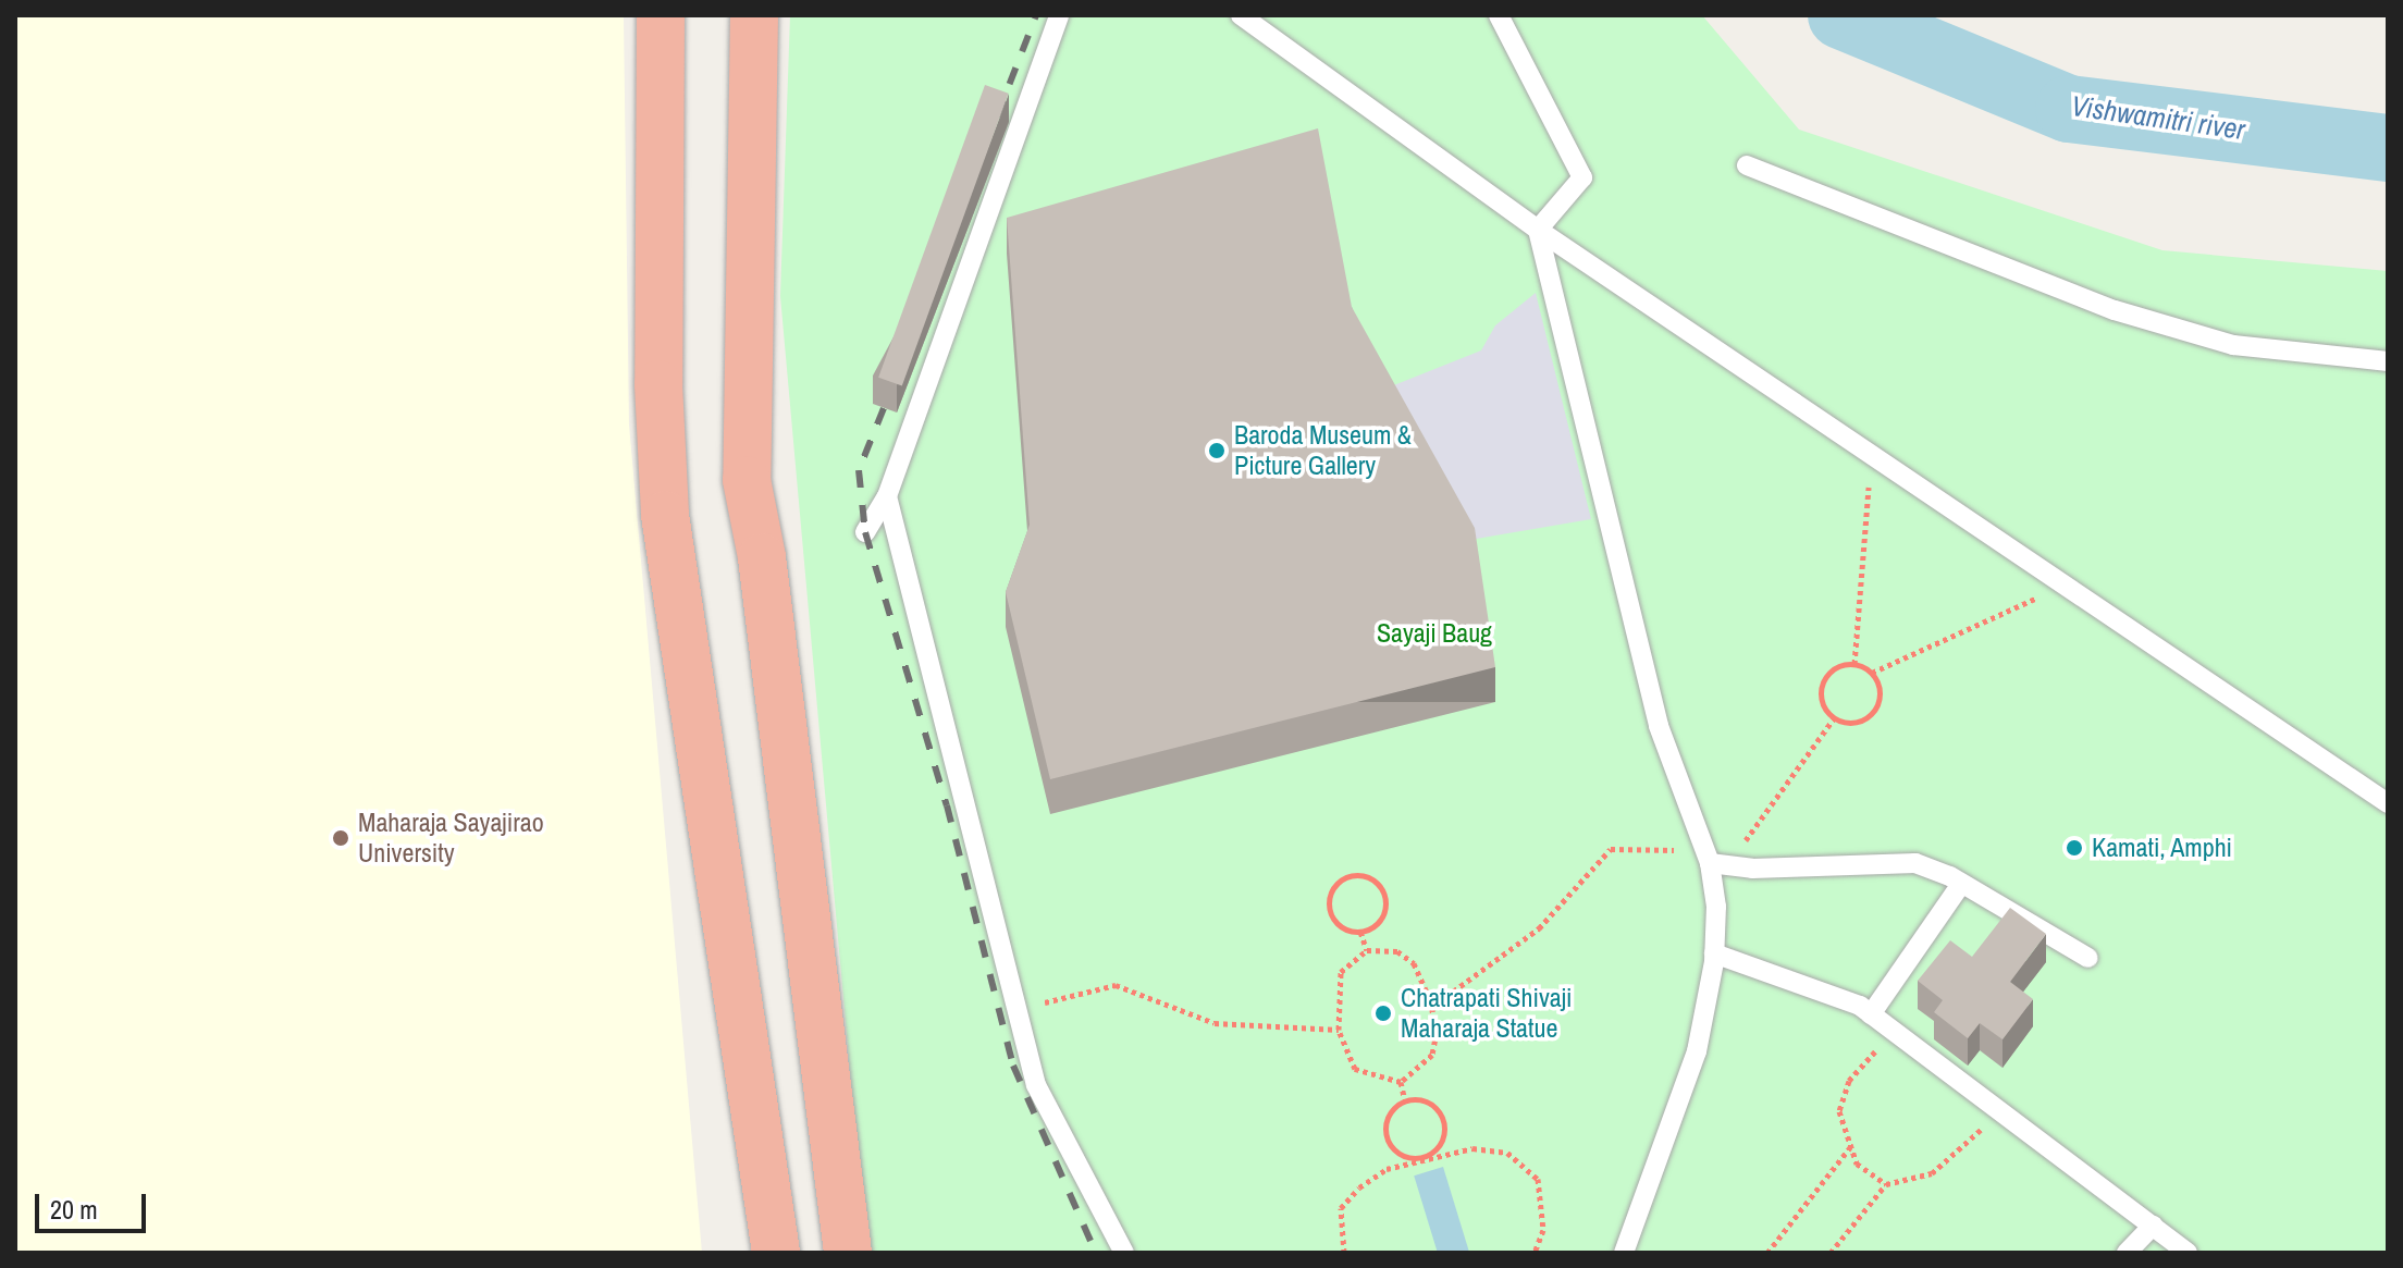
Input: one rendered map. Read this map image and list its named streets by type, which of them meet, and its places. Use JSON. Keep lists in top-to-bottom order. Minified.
{"water":["Vishwamitri river"],"parks":["Sayaji Baug"],"places":["Baroda Museum & Picture Gallery","Maharaja Sayajirao University","Kamati, Amphi","Chatrapati Shivaji Maharaja Statue"],"scale_bar":"20 m"}
